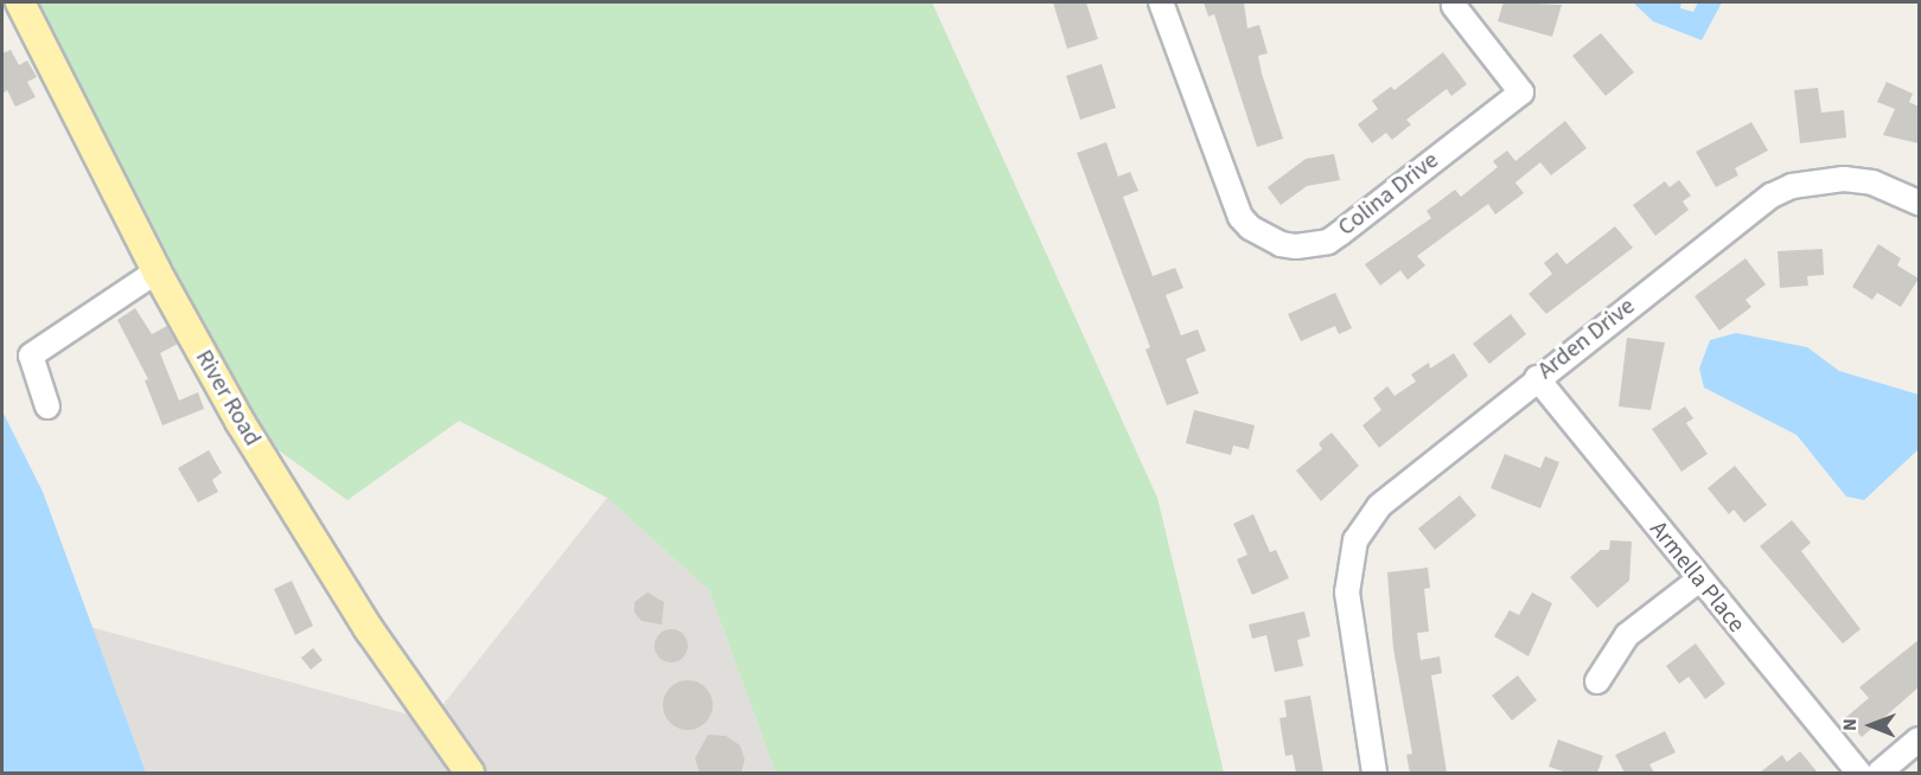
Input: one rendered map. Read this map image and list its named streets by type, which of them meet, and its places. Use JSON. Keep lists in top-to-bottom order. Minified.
{"streets":{"main road":["River Road"],"street":["Colina Drive","Arden Drive","Armella Place"]},"crossings":[["Arden Drive","Armella Place"]],"north":"left"}
